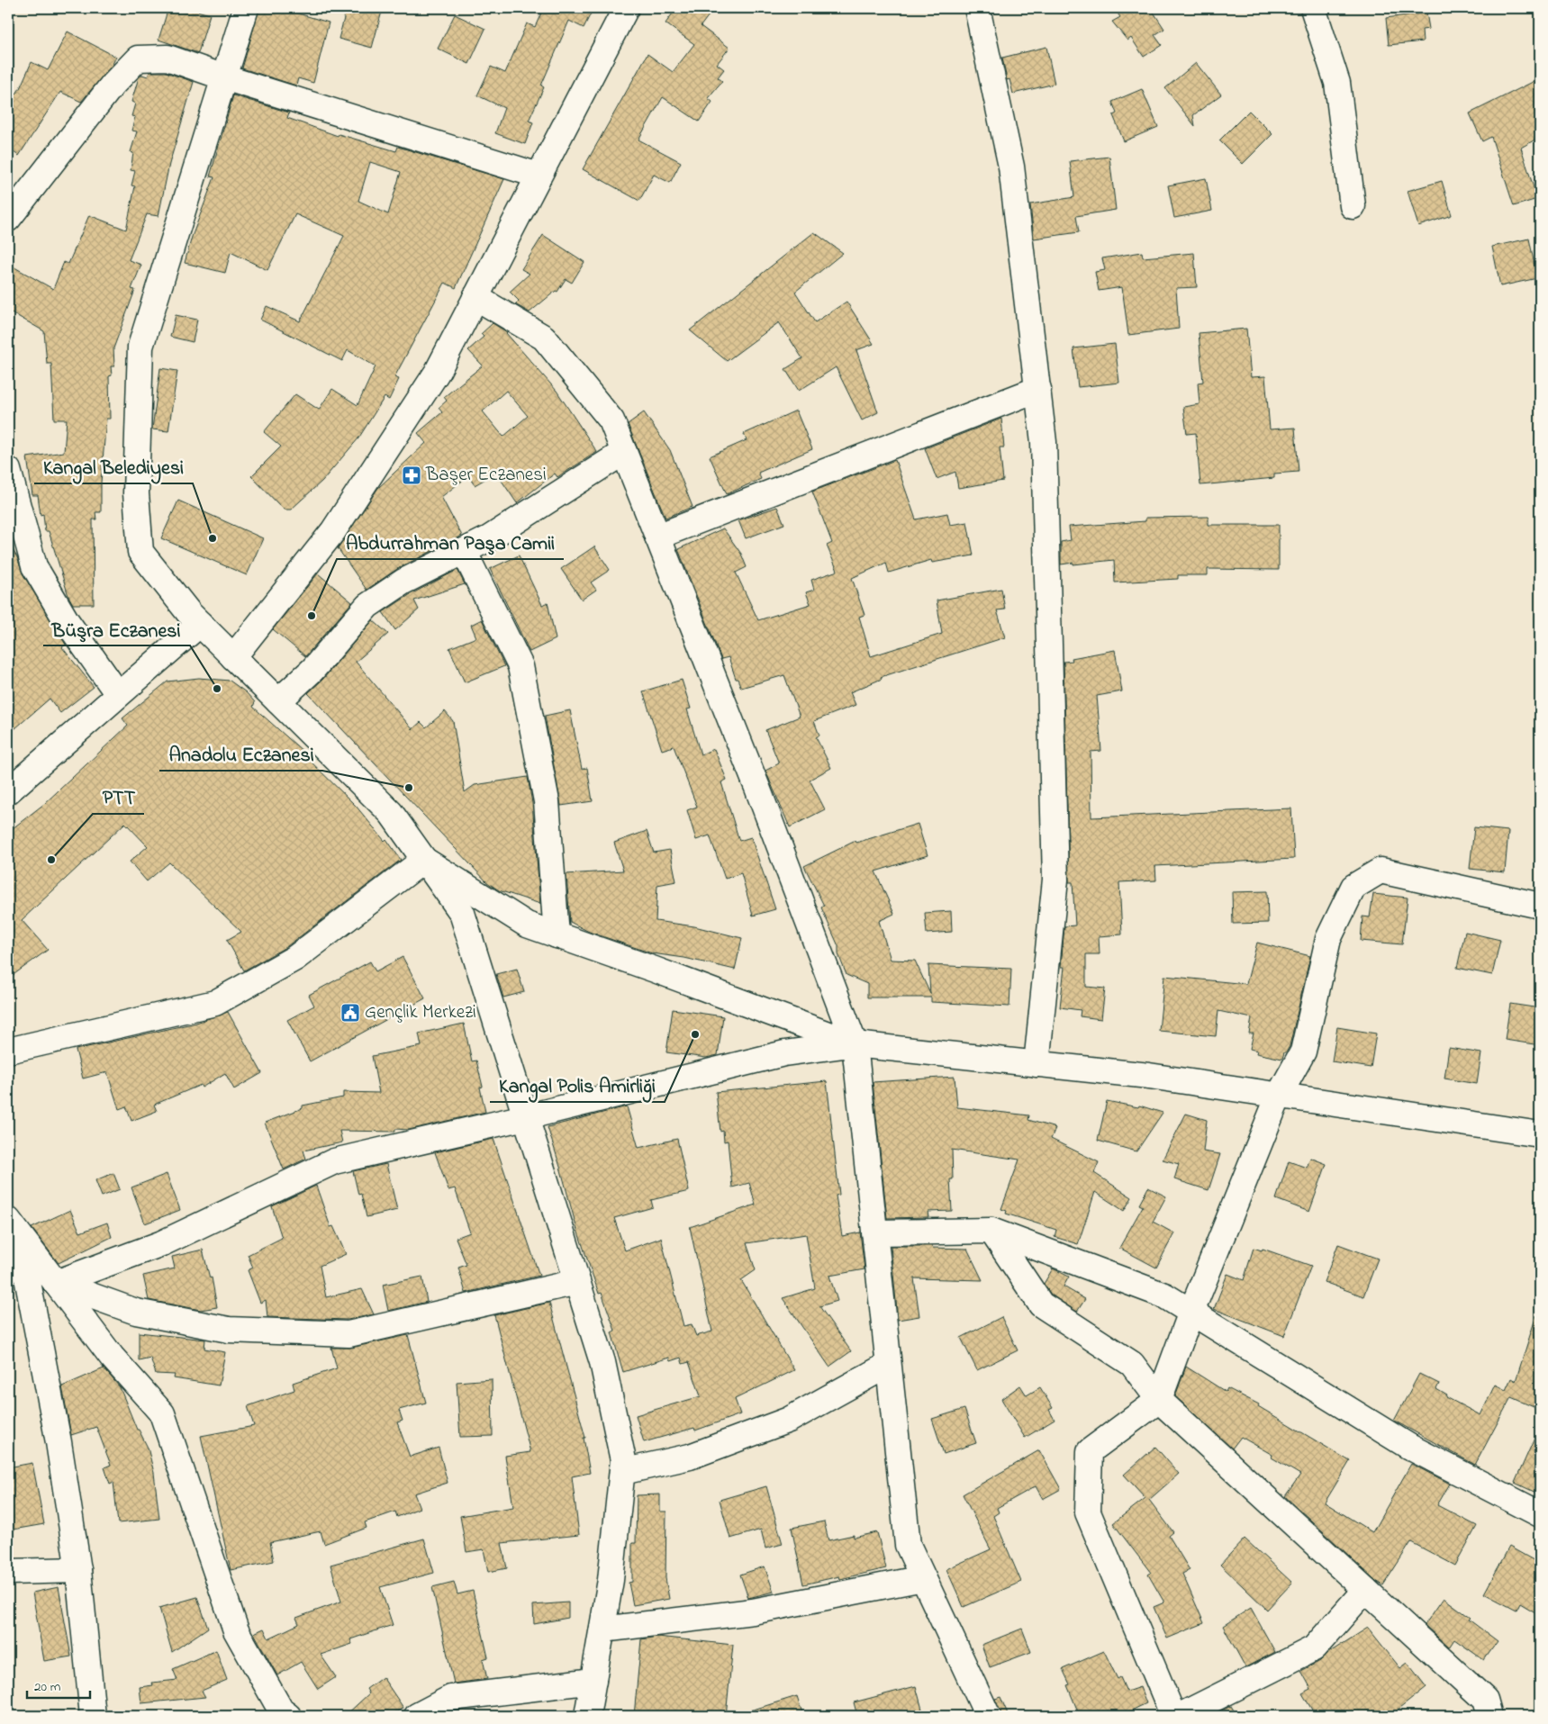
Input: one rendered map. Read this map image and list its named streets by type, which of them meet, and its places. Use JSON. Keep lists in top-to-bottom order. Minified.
{"places":{"pharmacy":["Başer Eczanesi"],"other":["Kangal Belediyesi","Abdurrahman Paşa Camii","Büşra Eczanesi","Anadolu Eczanesi","PTT","Kangal Polis Amirliği"],"public building":["Gençlik Merkezi"]},"scale_bar":"20 m"}
